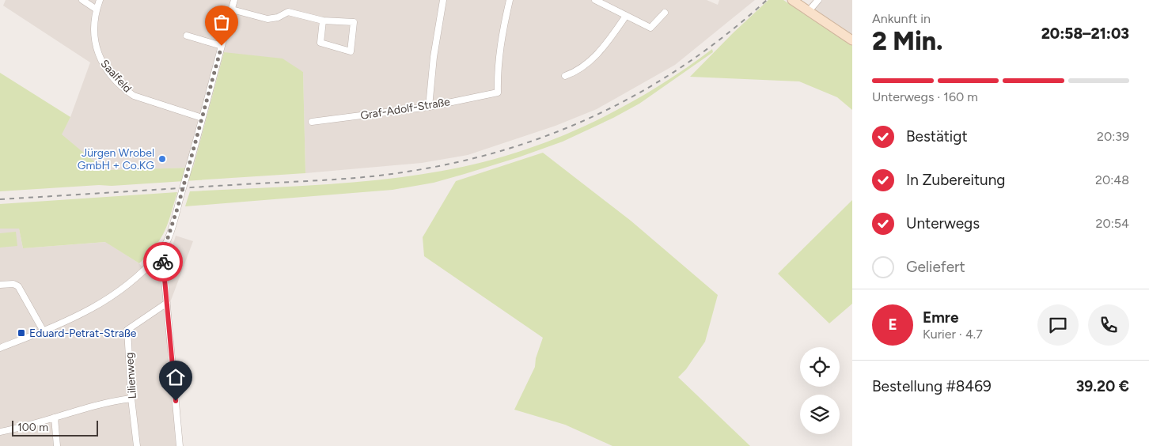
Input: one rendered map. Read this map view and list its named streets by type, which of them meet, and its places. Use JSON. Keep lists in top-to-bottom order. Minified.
{"streets":{"street":["Saalfeld","Graf-Adolf-Straße","Lilienweg"]},"places":{"other":["Jürgen Wrobel GmbH + Co.KG"],"transit":["Eduard-Petrat-Straße"]},"scale_bar":"100 m","page":{"heading":["2 Min.","Ankunft in","20:58–21:03"],"panel":["Emre","Kurier · 4.7","Bestellung #8469","39.20 €"],"bar":"Unterwegs · 160 m","list":[["Bestätigt","20:39"],["In Zubereitung","20:48"],["Unterwegs","20:54"],"Geliefert"],"round":"E","scale":"100 m"}}
